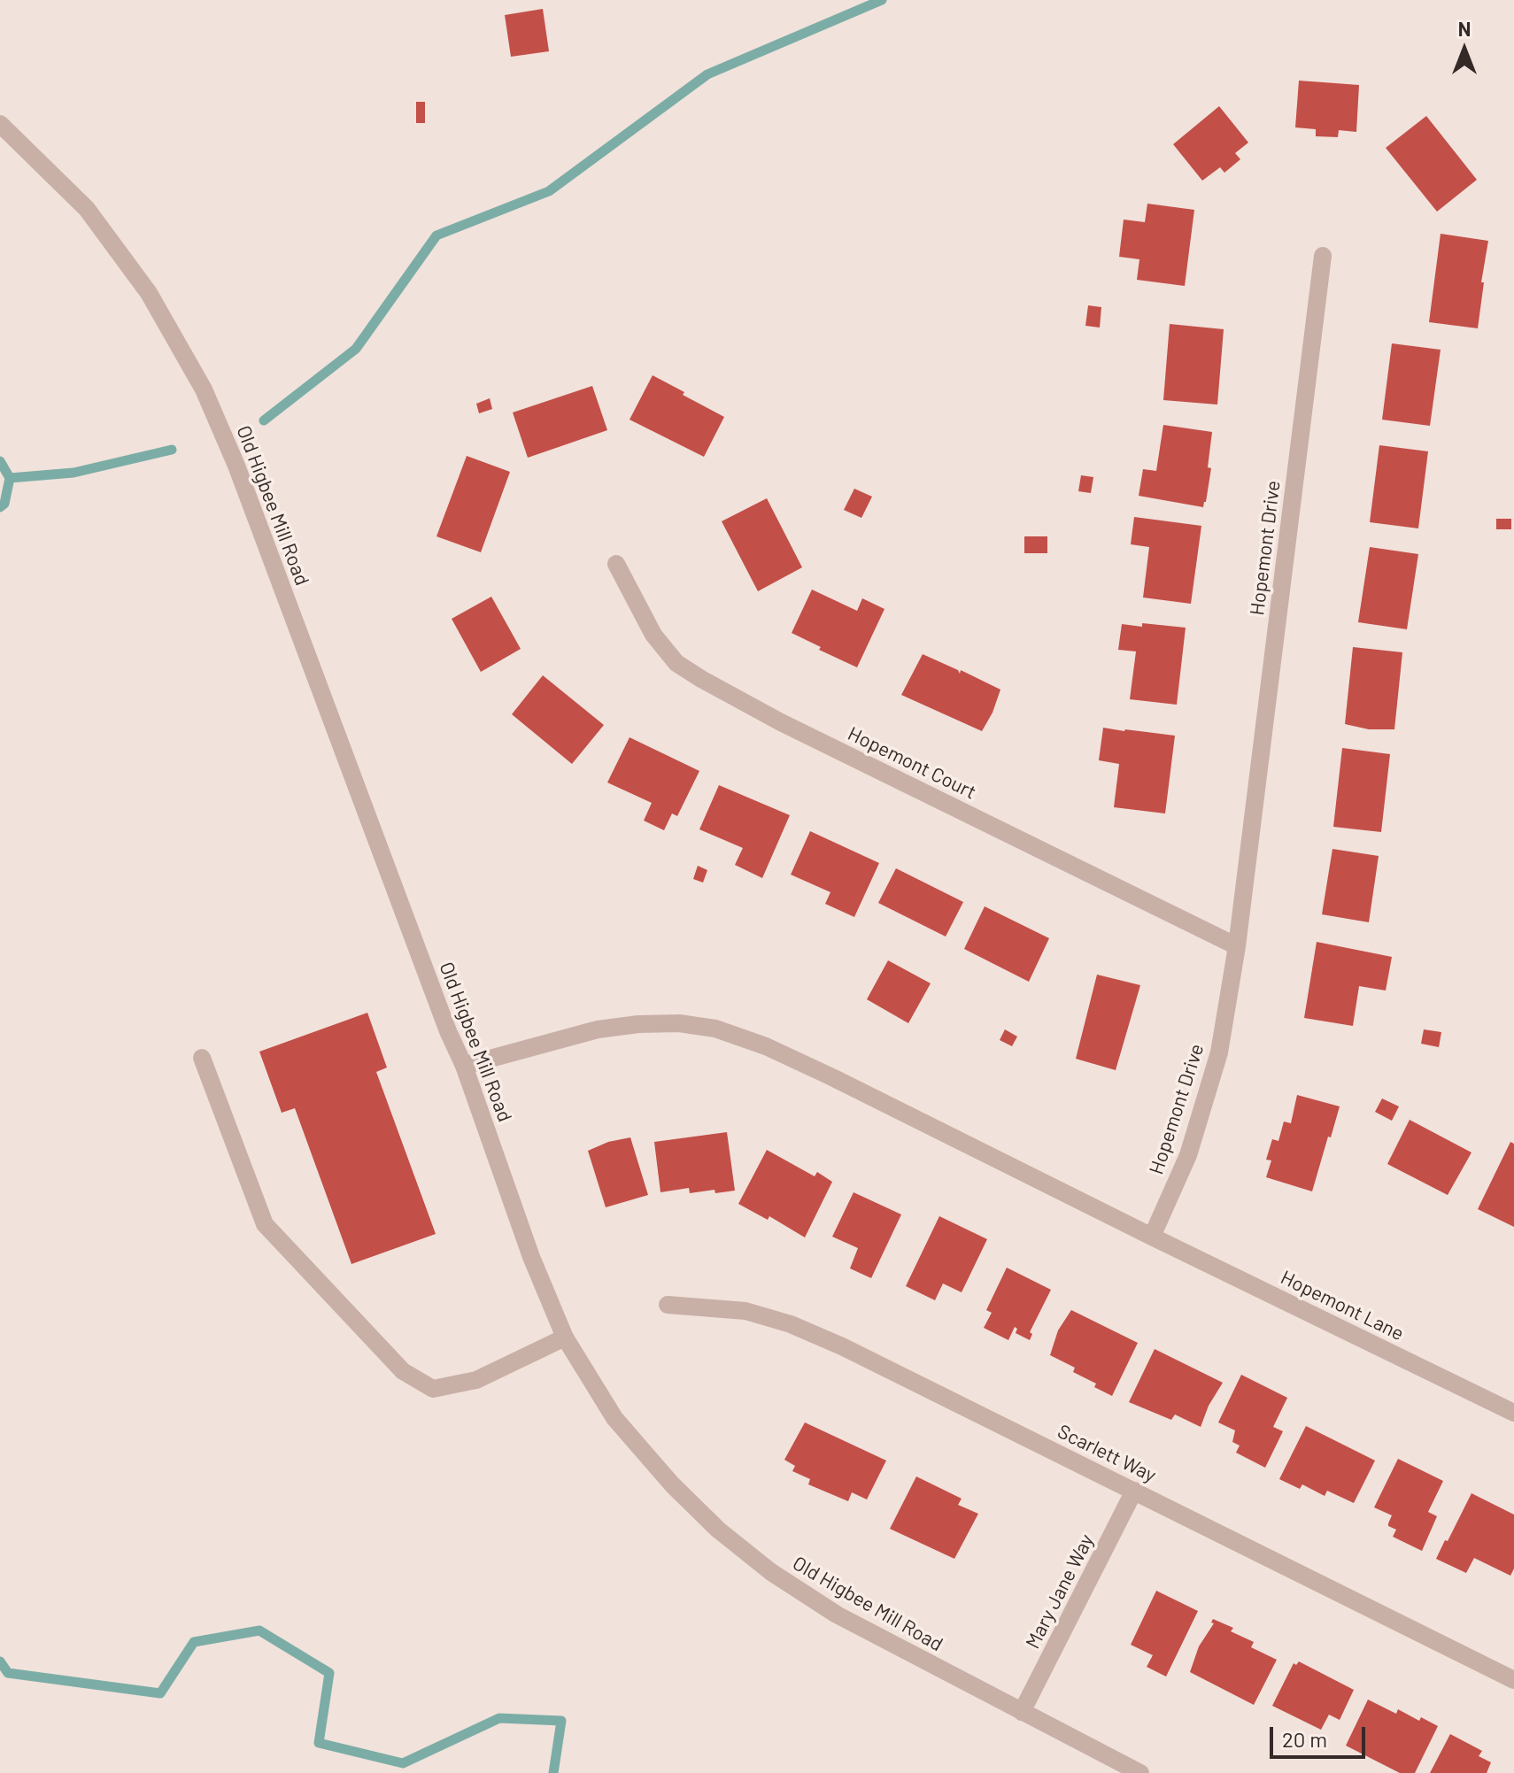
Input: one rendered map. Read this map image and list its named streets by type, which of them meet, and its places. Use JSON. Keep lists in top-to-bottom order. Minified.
{"streets":{"street":["Old Higbee Mill Road","Hopemont Drive","Hopemont Court","Hopemont Lane","Scarlett Way","Mary Jane Way"]},"crossings":[["Old Higbee Mill Road","Mary Jane Way"],["Hopemont Drive","Hopemont Court"],["Hopemont Drive","Hopemont Lane"],["Scarlett Way","Mary Jane Way"]],"scale_bar":"20 m","north":"top"}
